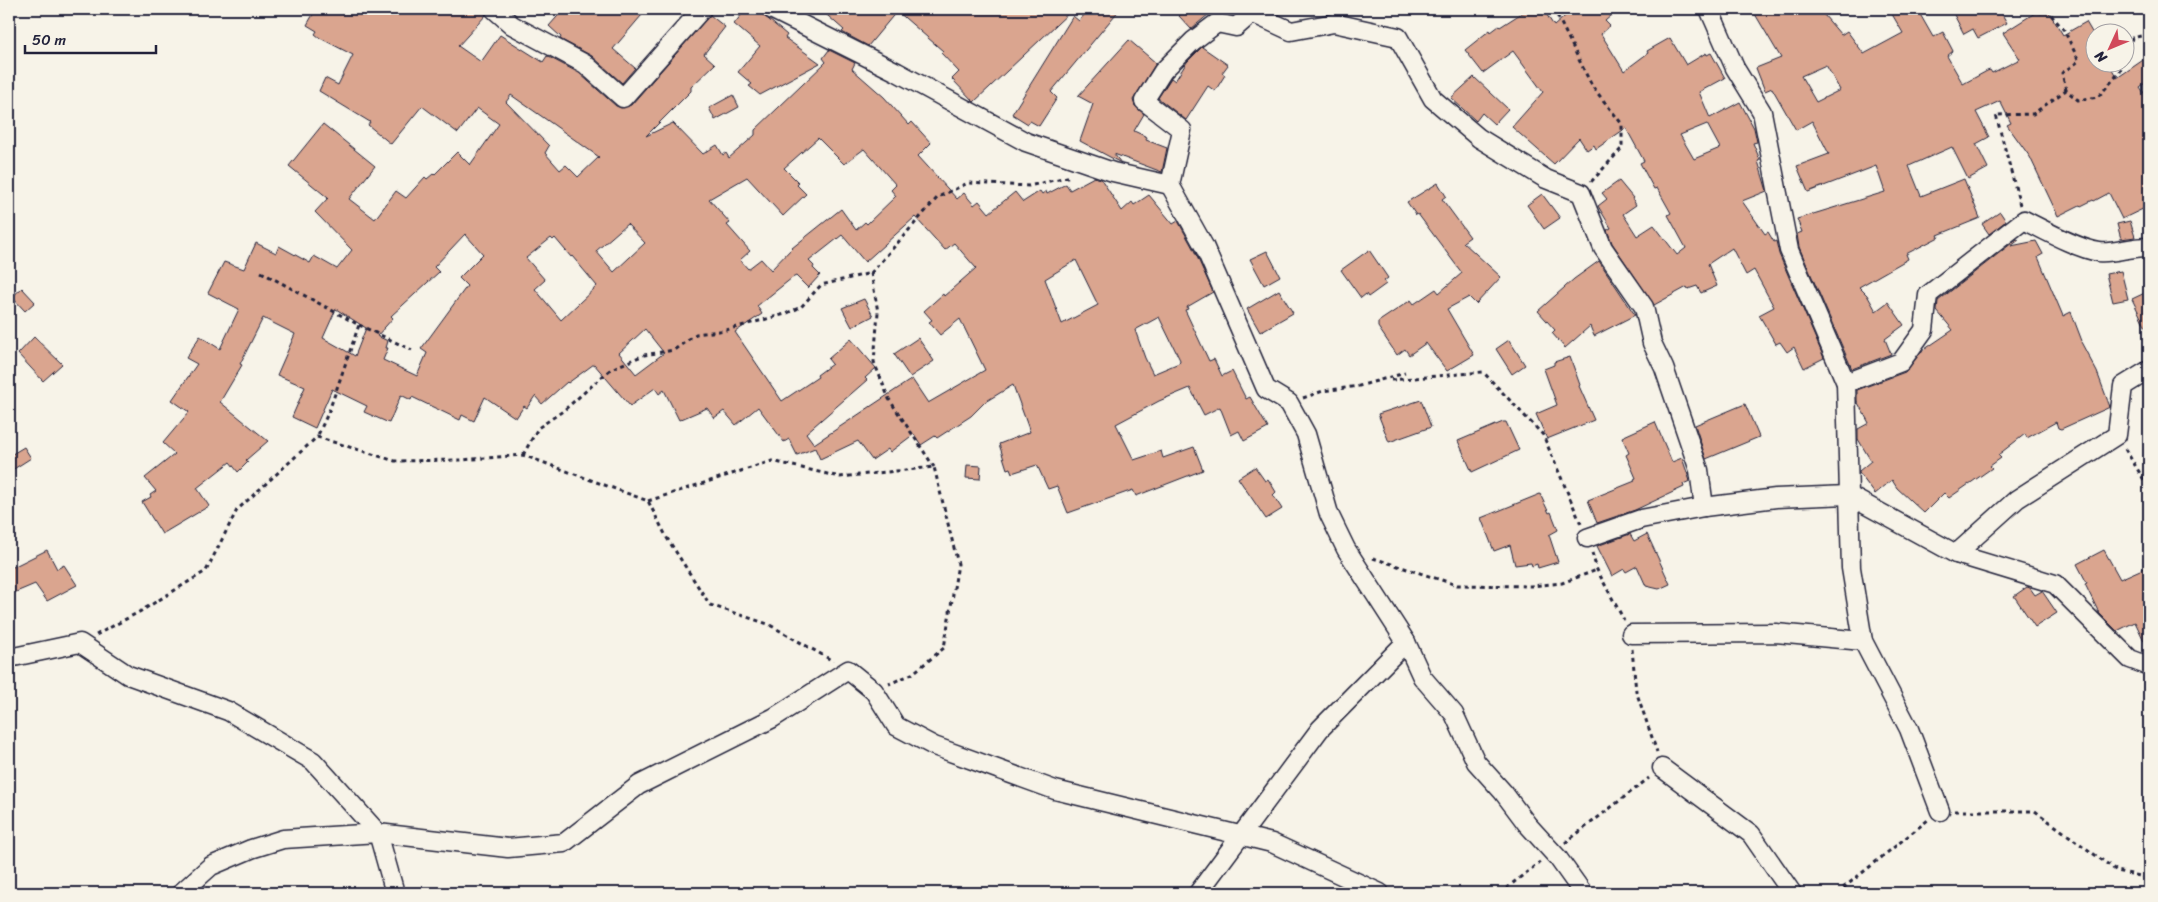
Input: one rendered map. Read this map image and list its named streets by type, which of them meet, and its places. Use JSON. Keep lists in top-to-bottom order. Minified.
{"scale_bar":"50 m","north":"bottom left"}
